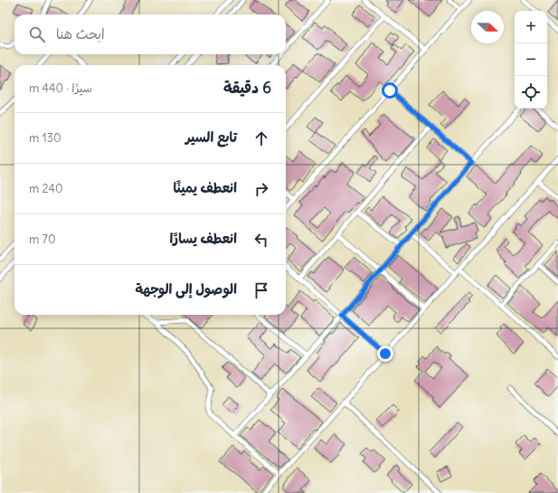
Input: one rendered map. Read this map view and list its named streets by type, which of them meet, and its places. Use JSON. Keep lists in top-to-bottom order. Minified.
{"north":"right","page":{"map_buttons":["+","−"],"search":"ابحث هنا","heading":["6 دقيقة","سيرًا · 440 m"],"list":[["تابع السير","130 m"],["انعطف يمينًا","240 m"],["انعطف يسارًا","70 m"],"الوصول إلى الوجهة"]}}
